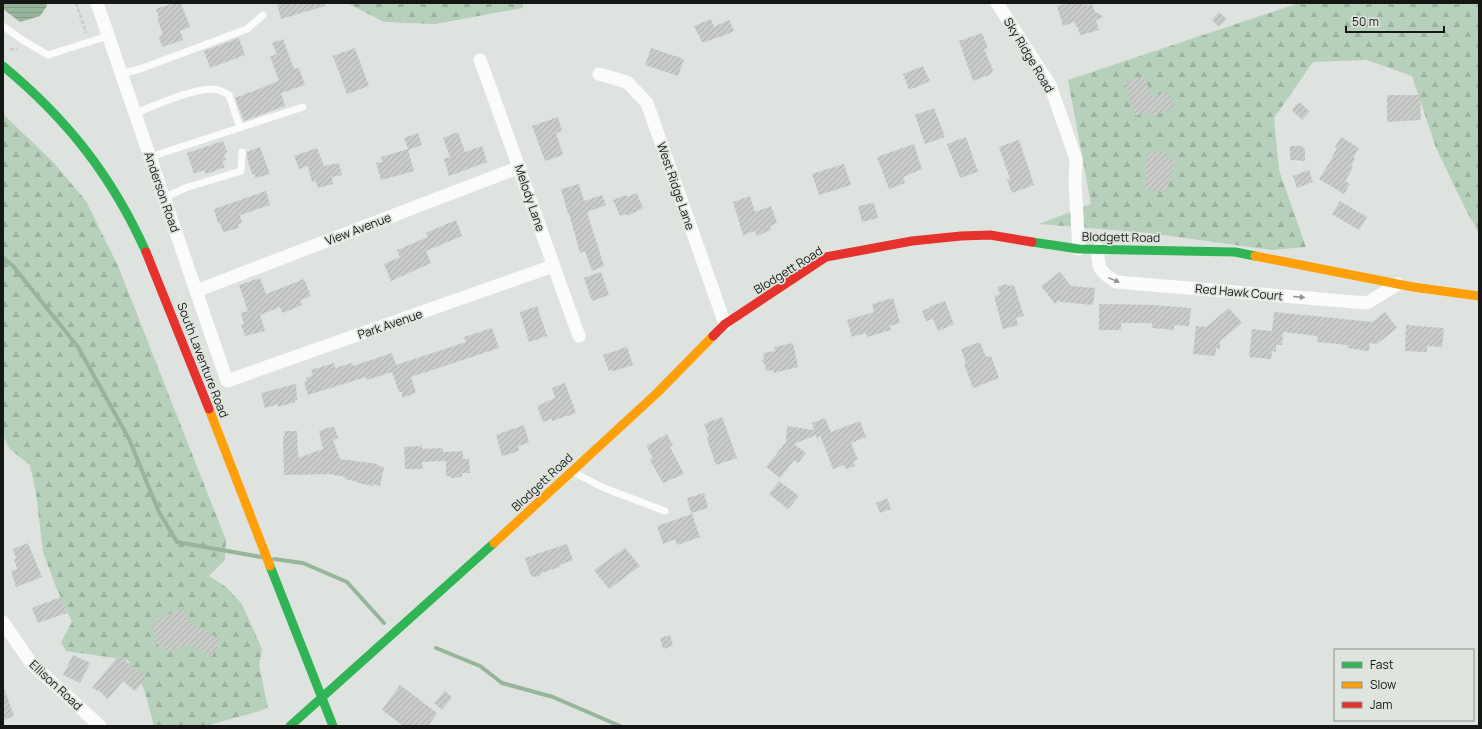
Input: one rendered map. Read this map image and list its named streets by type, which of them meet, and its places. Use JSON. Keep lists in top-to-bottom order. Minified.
{"streets":{"street":["Sky Ridge Road","West Ridge Lane","Anderson Road","Melody Lane","View Avenue","Blodgett Road","Red Hawk Court","Park Avenue","South Laventure Road","Ellison Road"]},"crossings":[["Sky Ridge Road","Blodgett Road"],["West Ridge Lane","Blodgett Road"],["Anderson Road","View Avenue"],["Anderson Road","Park Avenue"],["Melody Lane","View Avenue"],["Melody Lane","Park Avenue"],["Blodgett Road","Red Hawk Court"],["Blodgett Road","South Laventure Road"]],"one_way":["Red Hawk Court"],"legend":["Fast","Slow","Jam"],"scale_bar":"50 m"}
